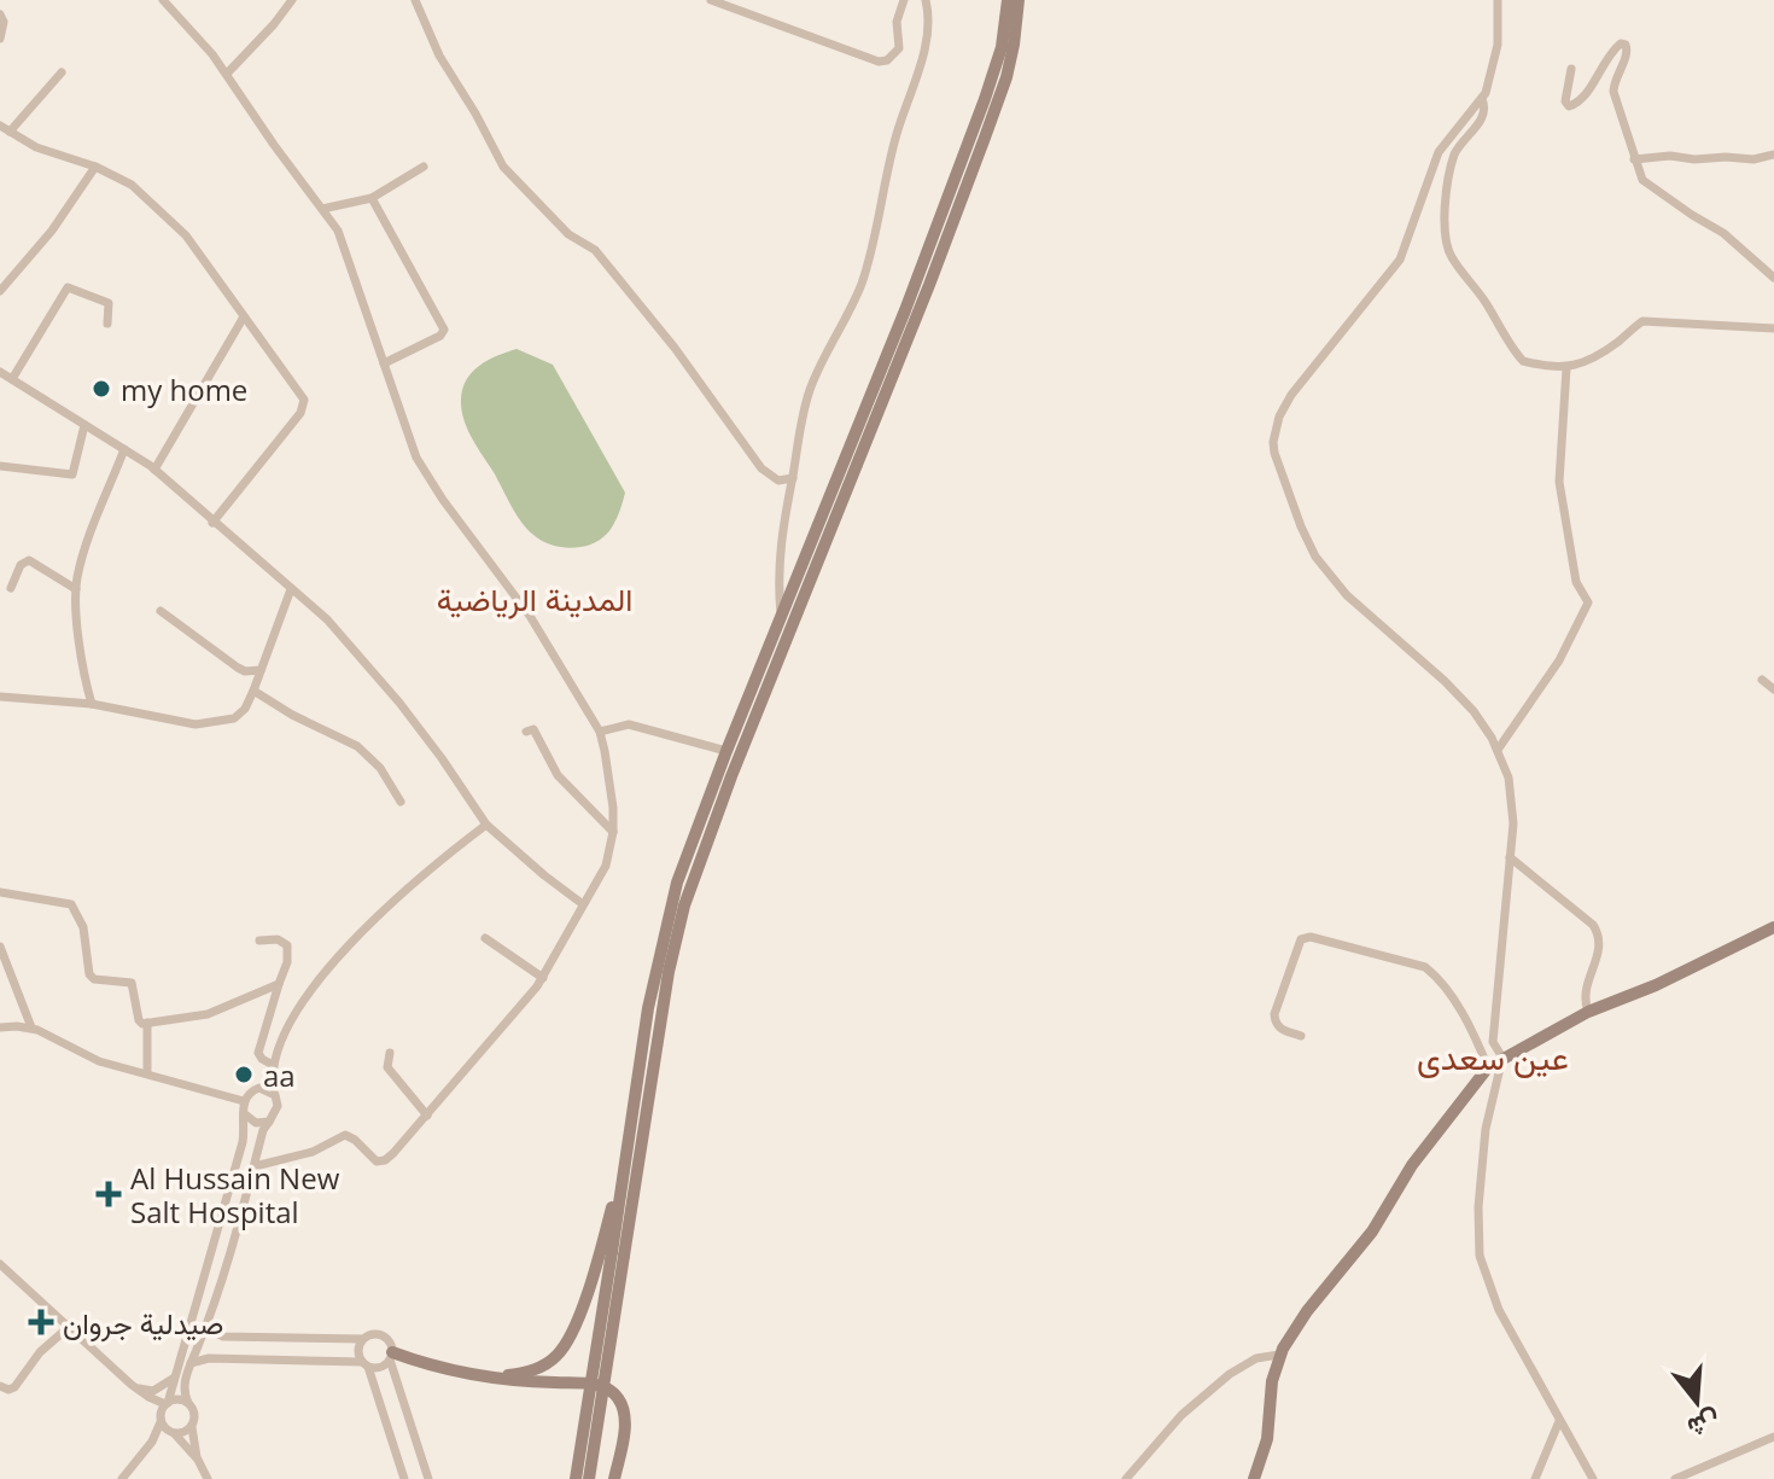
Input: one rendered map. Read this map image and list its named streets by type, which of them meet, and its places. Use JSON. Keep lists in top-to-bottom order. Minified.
{"districts":["المدينة الرياضية","عين سعدى"],"places":{"other":["my home","aa"],"health":["Al Hussain New Salt Hospital","صيدلية جروان"]},"north":"bottom"}
